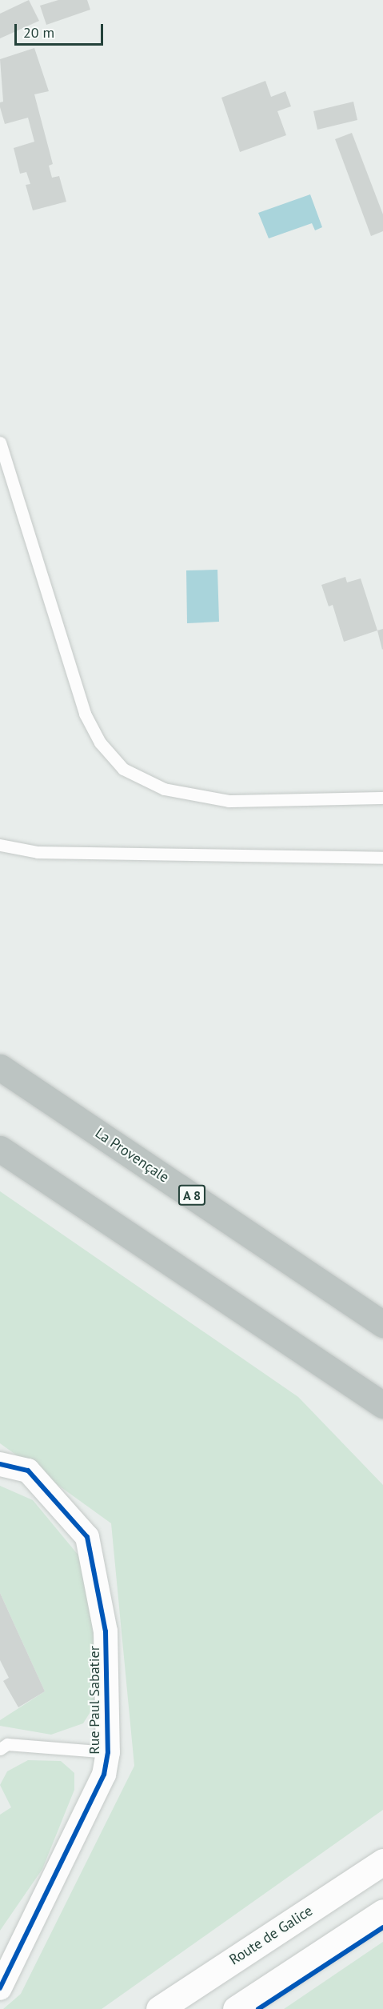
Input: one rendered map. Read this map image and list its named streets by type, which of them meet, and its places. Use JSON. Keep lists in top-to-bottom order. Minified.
{"streets":{"highway":["La Provençale","A 8"],"main road":["Route de Galice"],"street":["Rue Paul Sabatier"]},"scale_bar":"20 m"}
